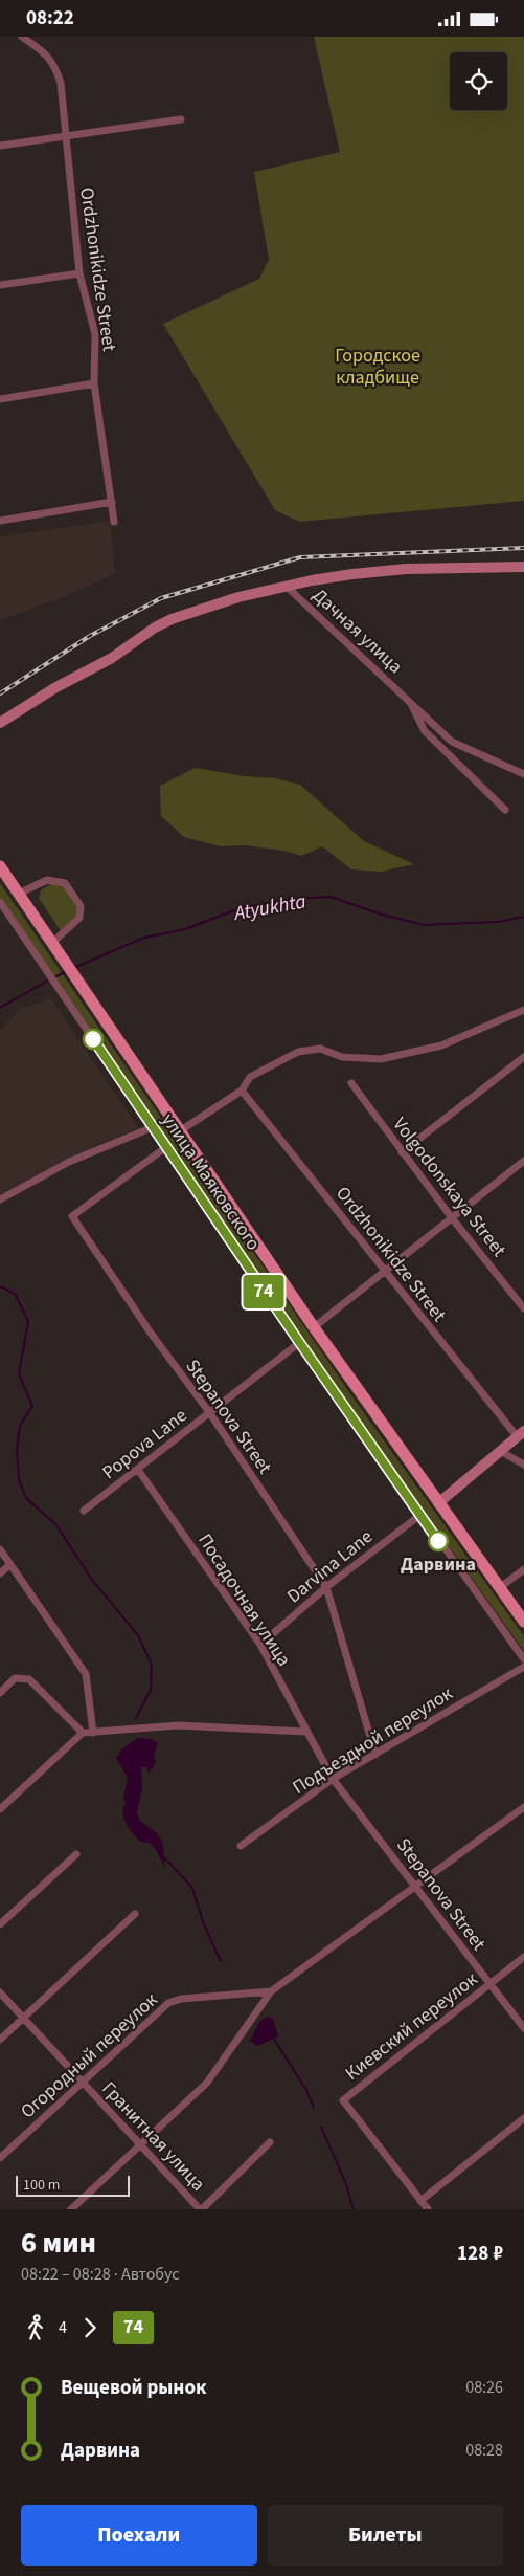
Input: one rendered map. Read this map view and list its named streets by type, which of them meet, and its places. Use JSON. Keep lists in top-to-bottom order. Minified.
{"streets":{"main road":["улица Маяковского"],"street":["Ordzhonikidze Street","Дачная улица","Volgodonskaya Street","Stepanova Street","Popova Lane","Darvina Lane","Посадочная улица","Подъездной переулок","Киевский переулок","Огородный переулок","Гранитная улица"]},"crossings":[["улица Маяковского","Stepanova Street"],["улица Маяковского","Popova Lane"],["улица Маяковского","Darvina Lane"],["Stepanova Street","Popova Lane"],["Stepanova Street","Darvina Lane"],["Stepanova Street","Посадочная улица"],["Stepanova Street","Подъездной переулок"],["Stepanova Street","Киевский переулок"],["Popova Lane","Посадочная улица"],["Darvina Lane","Посадочная улица"],["Посадочная улица","Подъездной переулок"],["Огородный переулок","Гранитная улица"]],"water":["Atyukhta"],"parks":["Городское кладбище"],"places":["Дарвина"],"lines":["bus line 74"],"scale_bar":"100 m","page":{"status":"08:22","on_map":"74","scale":"100 m","heading":["6 мин","08:22 – 08:28 · Автобус","128 ₽"],"legs":["4","74"],"list":[{"name":"Вещевой рынок","value":"08:26"},{"name":"Дарвина","value":"08:28"}],"buttons":["Поехали","Билеты"]}}
